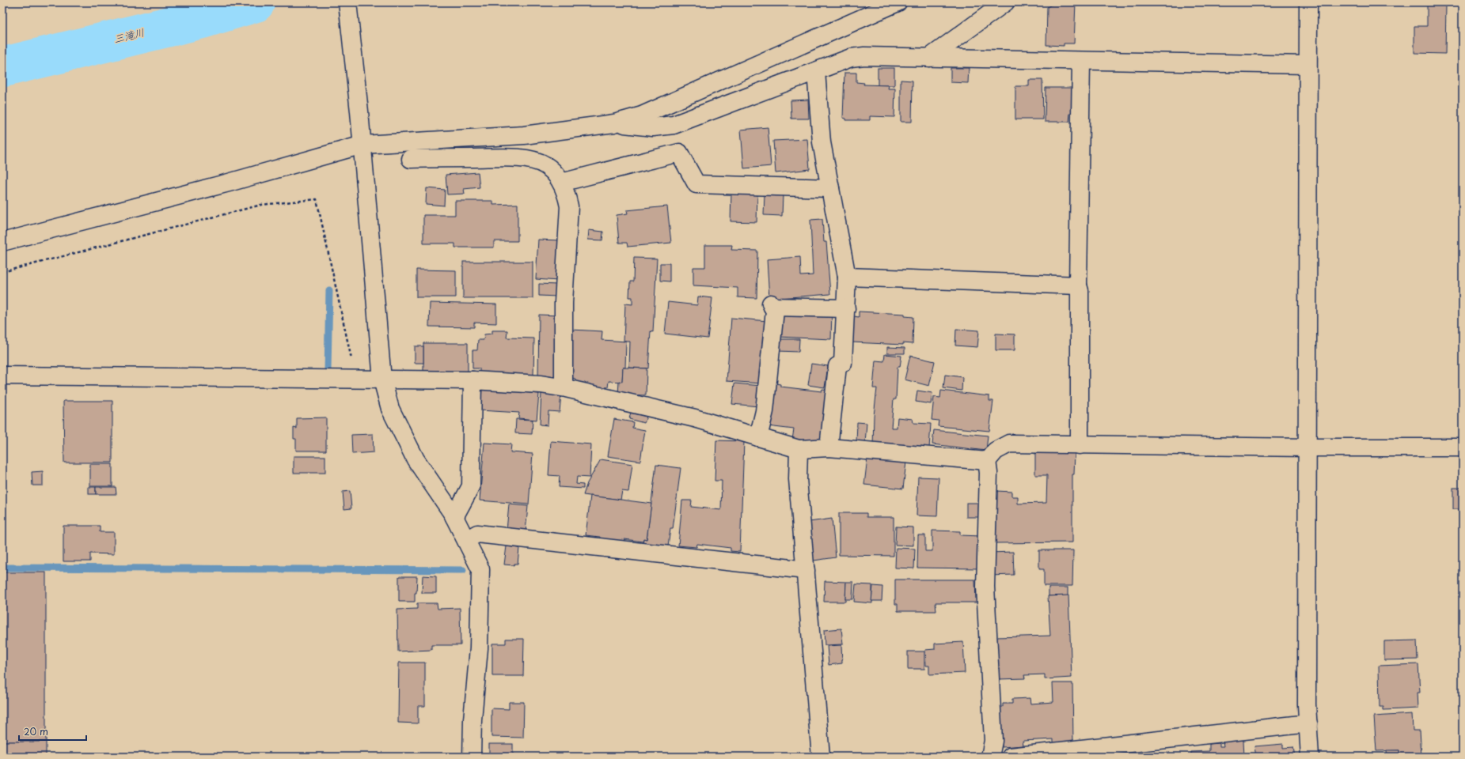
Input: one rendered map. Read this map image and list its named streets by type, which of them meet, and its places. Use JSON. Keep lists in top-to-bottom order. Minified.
{"water":["三滝川"],"scale_bar":"20 m"}
